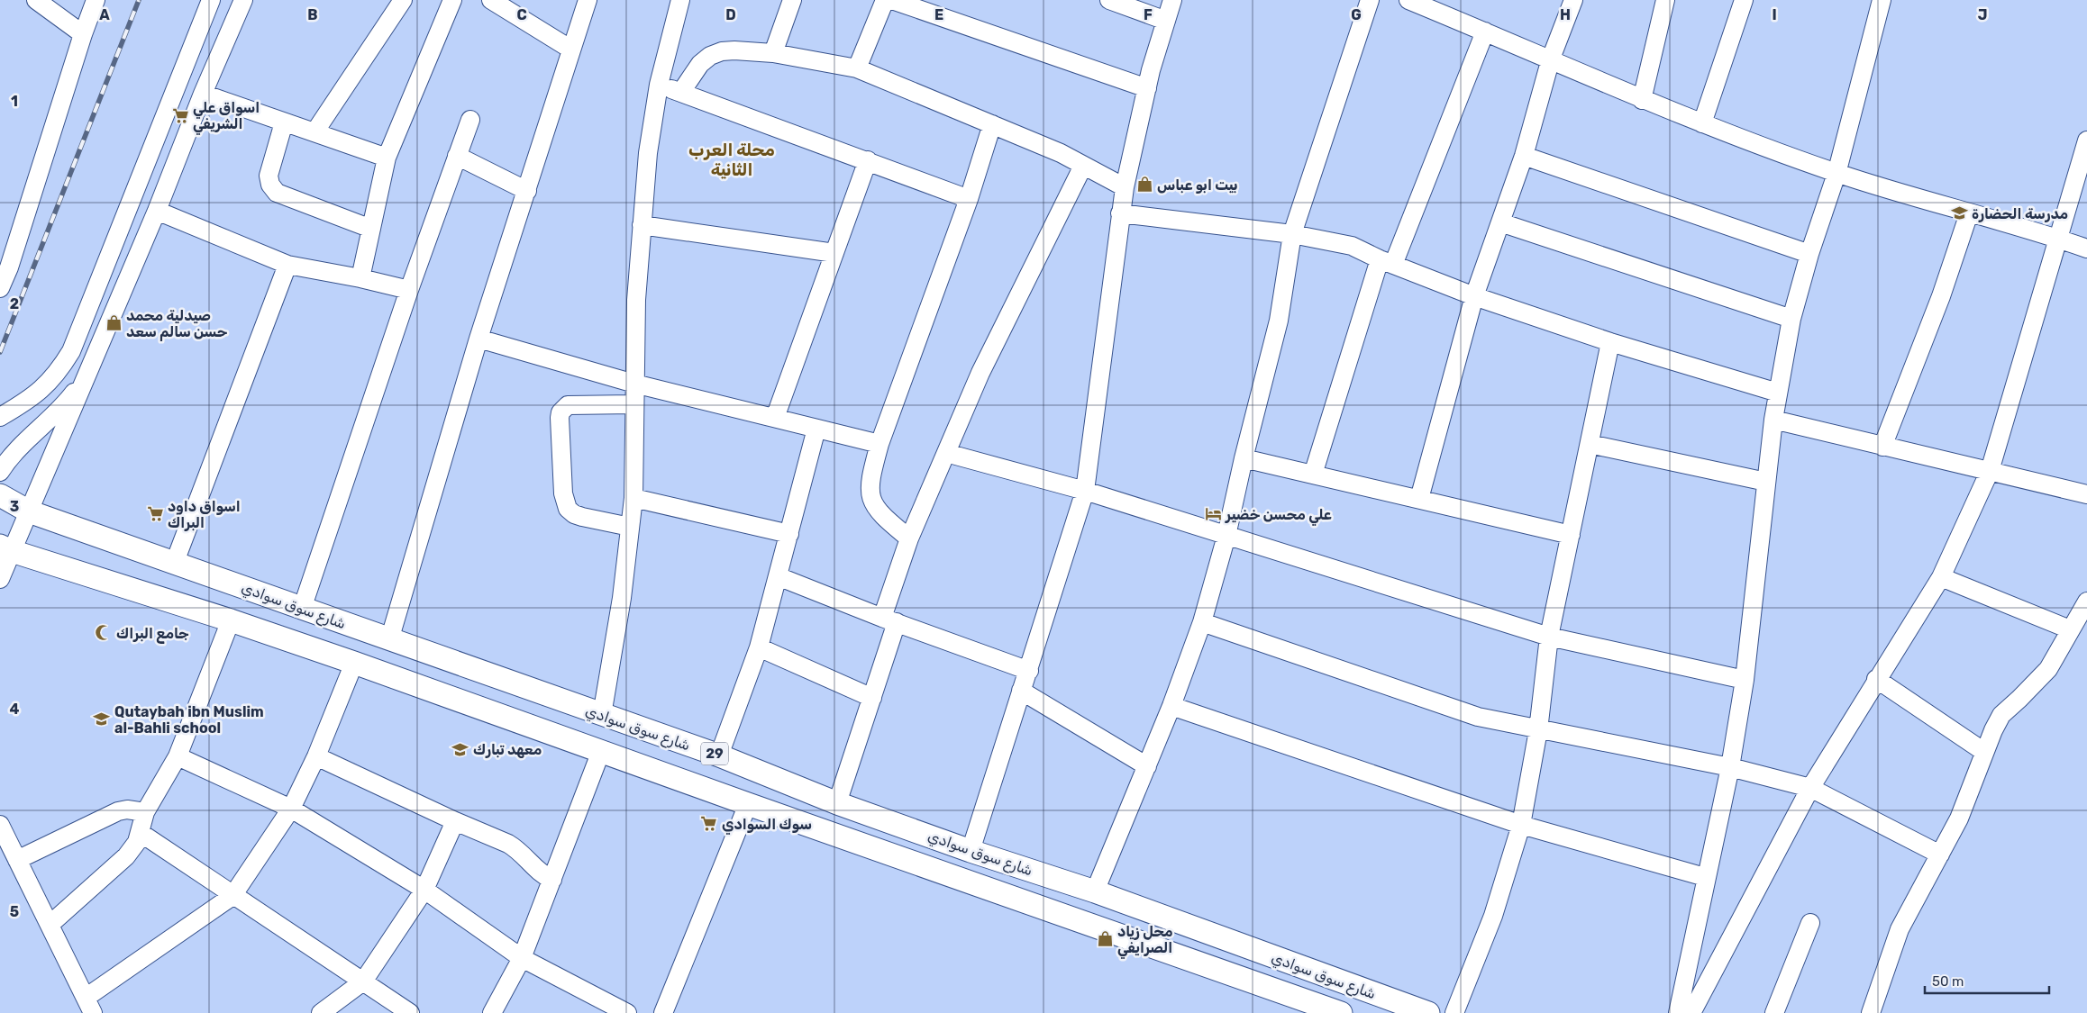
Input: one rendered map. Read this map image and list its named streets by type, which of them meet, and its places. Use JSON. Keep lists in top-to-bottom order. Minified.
{"streets":{"main road":["شارع سوق سوادي","29"]},"districts":["محلة العرب الثانية"],"places":{"supermarket":["اسواق علي الشريفي","اسواق داود البراك","سوك السوادي"],"shop":["بيت ابو عباس","صيدلية محمد حسن سالم سعد","محل زياد الصرايفي"],"school or university":["مدرسة الحضارة","Qutaybah ibn Muslim al-Bahli school","معهد تبارك"],"hotel":["علي محسن خضير"],"mosque":["جامع البراك"]},"scale_bar":"50 m","grid":{"columns":["A","B","C","D","E","F","G","H","I","J"],"rows":["1","2","3","4","5"]}}
